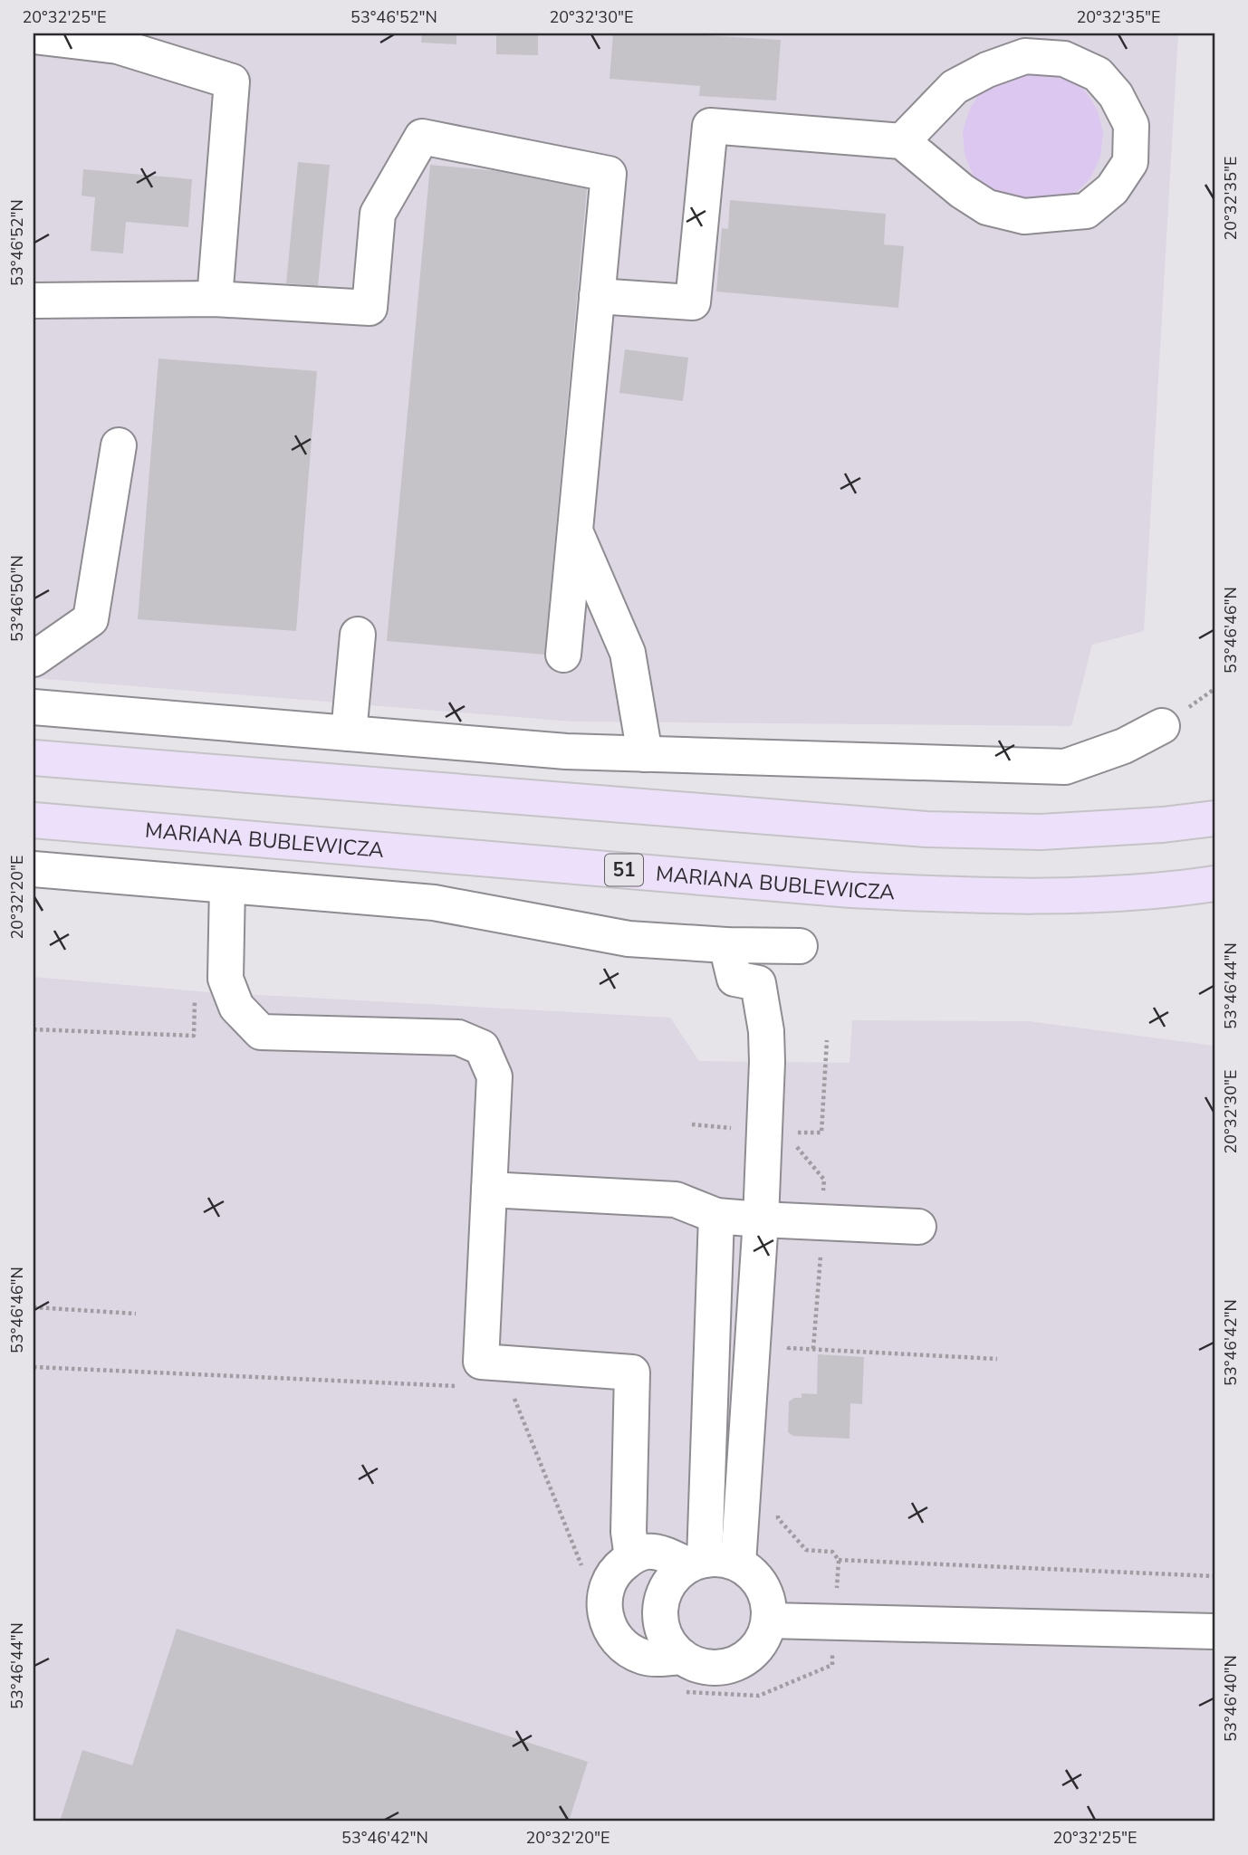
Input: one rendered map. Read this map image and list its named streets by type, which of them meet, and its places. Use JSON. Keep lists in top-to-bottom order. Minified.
{"streets":{"main road":["MARIANA BUBLEWICZA","51"]},"coordinates":["20°32'25\"E","53°46'52\"N","20°32'30\"E","20°32'35\"E","53°46'50\"N","53°46'46\"N","20°32'20\"E","53°46'44\"N","53°46'42\"N","53°46'40\"N"]}
